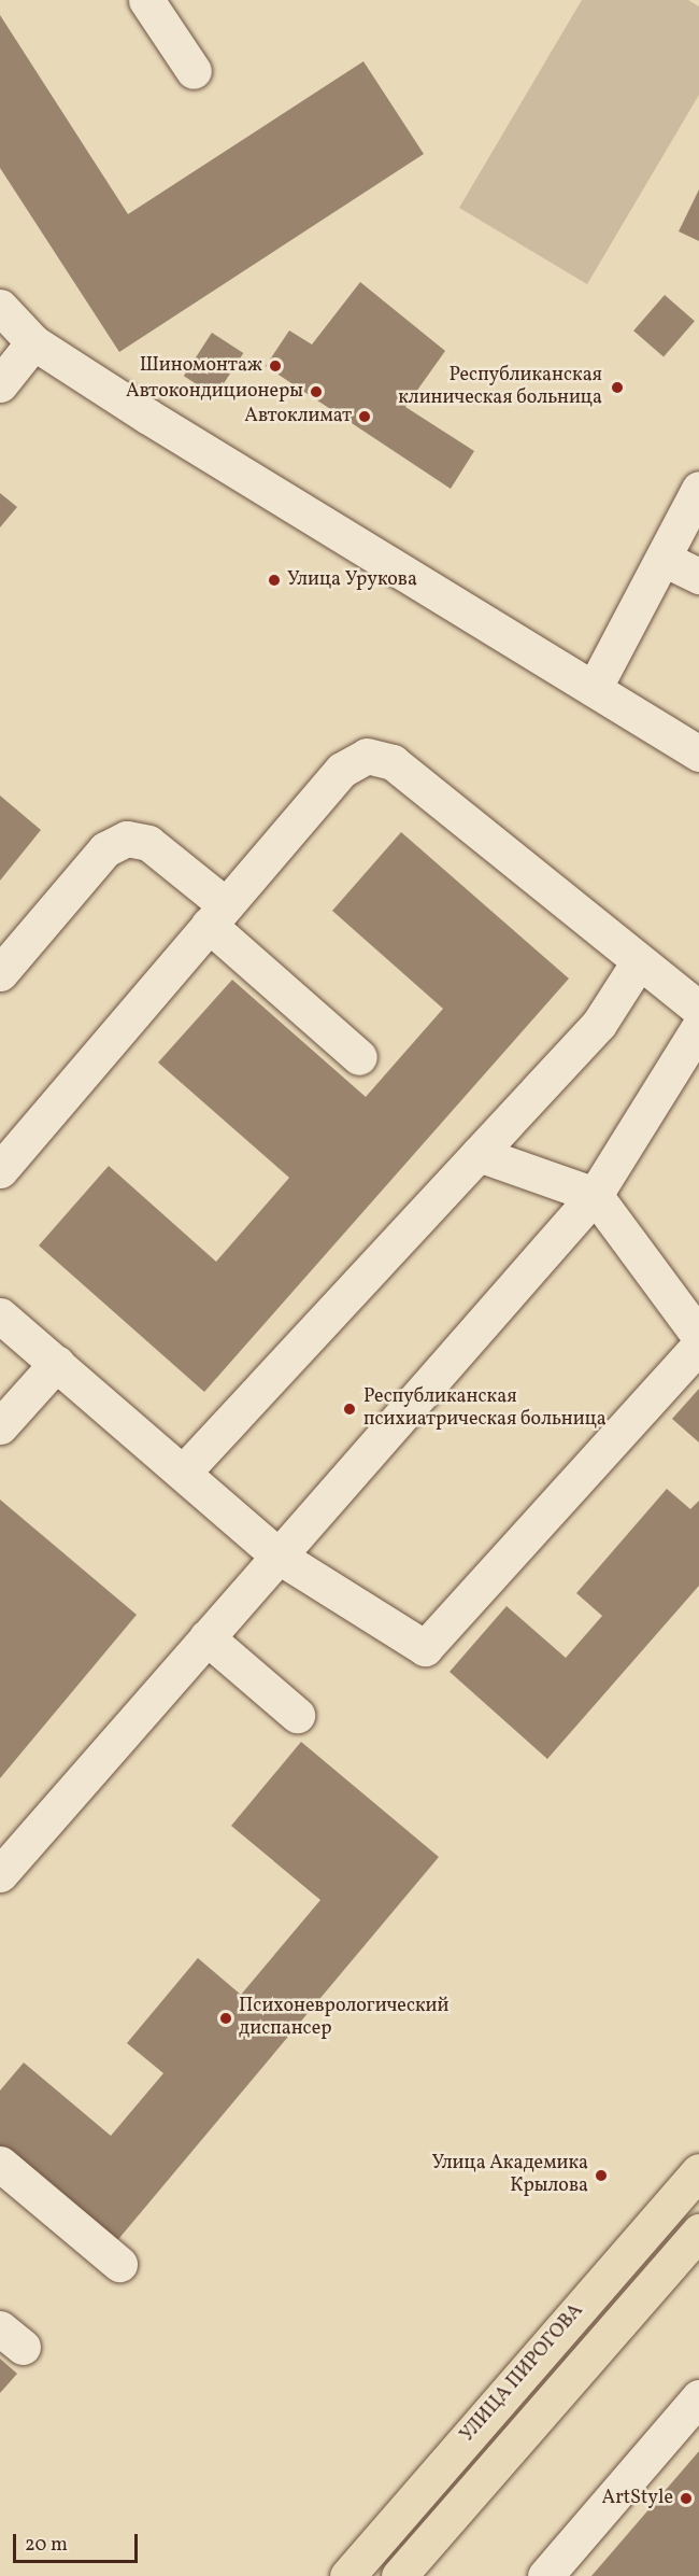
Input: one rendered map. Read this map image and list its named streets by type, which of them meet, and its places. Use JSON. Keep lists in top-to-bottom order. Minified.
{"streets":{"main road":["УЛИЦА ПИРОГОВА"]},"places":["Шиномонтаж","Республиканская клиническая больница","Автокондиционеры","Автоклимат","Улица Урукова","Республиканская психиатрическая больница","Психоневрологический диспансер","Улица Академика Крылова","ArtStyle"],"scale_bar":"20 m"}
